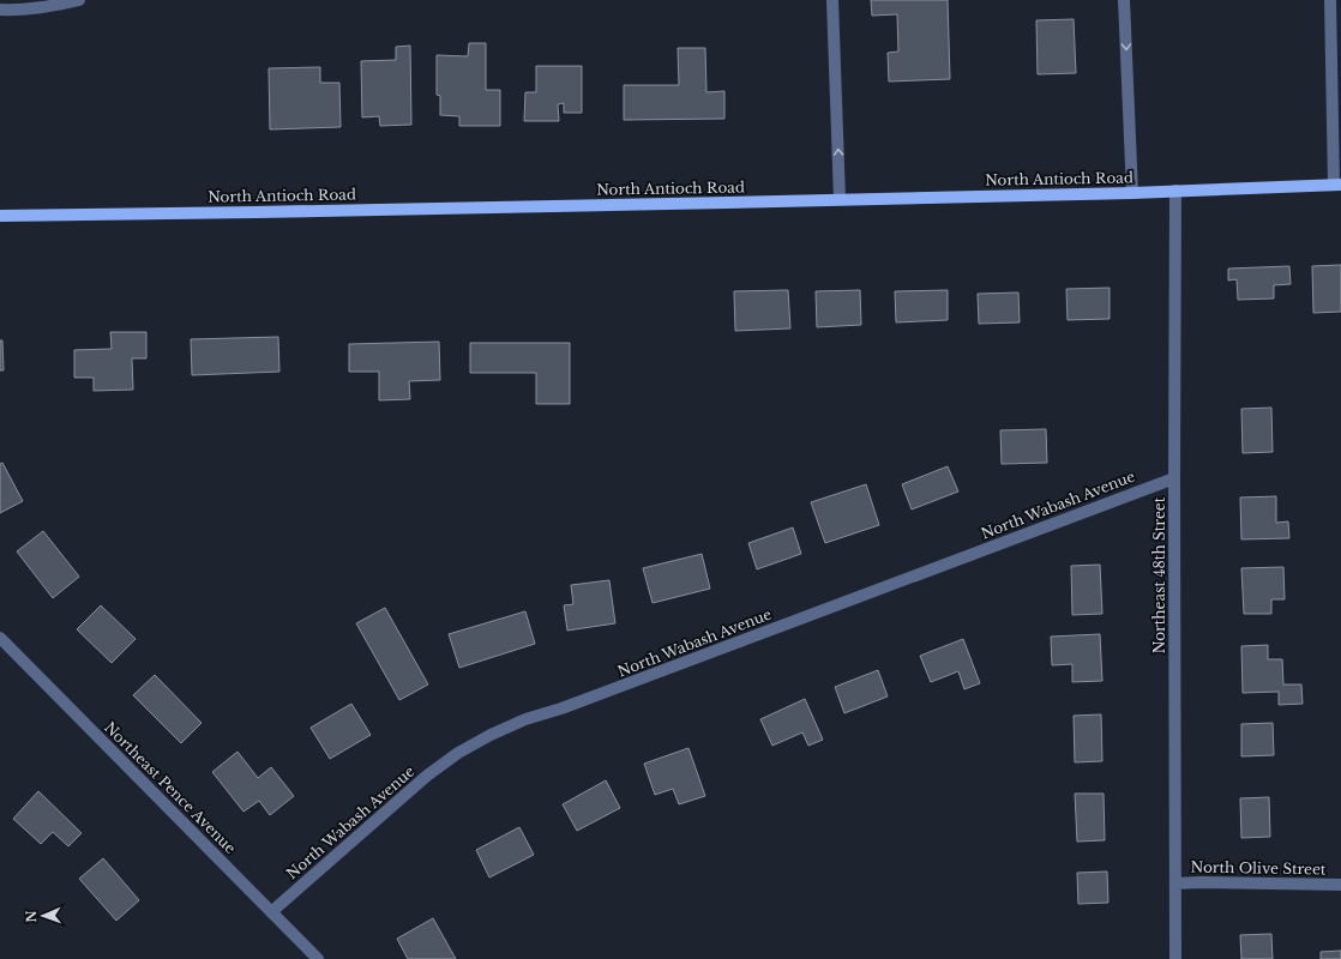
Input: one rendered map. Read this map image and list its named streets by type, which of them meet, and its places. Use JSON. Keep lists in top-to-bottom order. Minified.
{"streets":{"main road":["North Antioch Road"],"street":["North Wabash Avenue","Northeast 48th Street","Northeast Pence Avenue","North Olive Street"]},"crossings":[["North Antioch Road","Northeast 48th Street"],["North Wabash Avenue","Northeast 48th Street"],["North Wabash Avenue","Northeast Pence Avenue"],["Northeast 48th Street","North Olive Street"]],"north":"left"}
